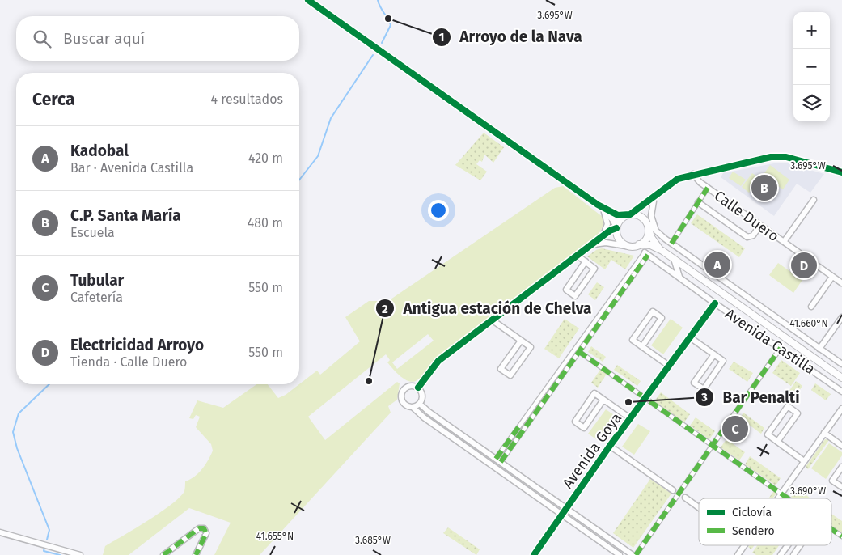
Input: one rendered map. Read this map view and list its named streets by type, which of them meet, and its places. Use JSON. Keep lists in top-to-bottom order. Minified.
{"streets":{"street":["Calle Duero","Avenida Castilla","Avenida Goya"]},"crossings":[["Avenida Castilla","Avenida Goya"]],"places":["Arroyo de la Nava","Antigua estación de Chelva","Bar Penalti"],"legend":["Ciclovía","Sendero"],"page":{"map_buttons":["+","−"],"search":"Buscar aquí","heading":["Cerca","4 resultados"],"list":[{"mark":"A","name":"Kadobal","note":"Bar · Avenida Castilla","value":"420 m"},{"mark":"B","name":"C.P. Santa María","note":"Escuela","value":"480 m"},{"mark":"C","name":"Tubular","note":"Cafetería","value":"550 m"},{"mark":"D","name":"Electricidad Arroyo","note":"Tienda · Calle Duero","value":"550 m"}],"pins":["B","A","D","C"]},"coordinates":["3.695°W","41.660°N","3.690°W","41.655°N","3.685°W"]}
